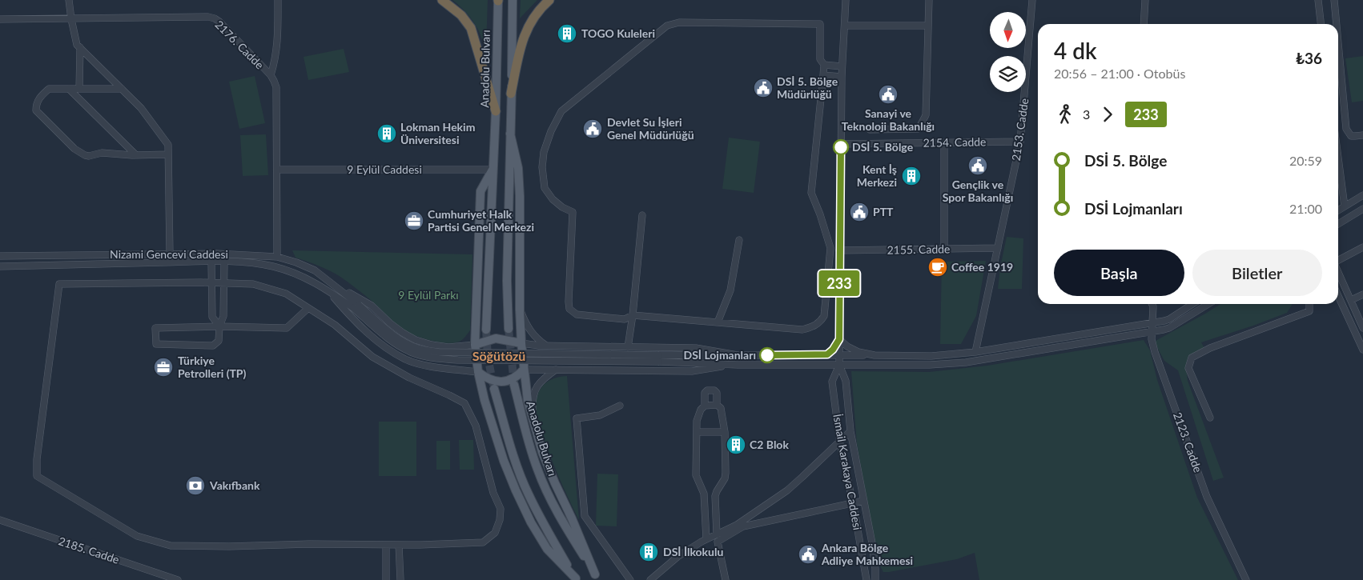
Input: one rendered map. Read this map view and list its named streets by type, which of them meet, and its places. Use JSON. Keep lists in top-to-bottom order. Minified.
{"streets":{"main road":["Anadolu Bulvarı"],"street":["2176. Cadde","2153. Cadde","2154. Cadde","9 Eylül Caddesi","2155. Cadde","Nizami Gencevi Caddesi","2123. Cadde","İsmail Karakaya Caddesi","2185. Cadde"]},"crossings":[["2176. Cadde","9 Eylül Caddesi"],["2176. Cadde","Nizami Gencevi Caddesi"],["Anadolu Bulvarı","9 Eylül Caddesi"],["2153. Cadde","2154. Cadde"],["2153. Cadde","2155. Cadde"],["2154. Cadde","İsmail Karakaya Caddesi"],["2155. Cadde","İsmail Karakaya Caddesi"]],"districts":["Söğütözü"],"parks":["9 Eylül Parkı"],"places":{"building":["TOGO Kuleleri","Lokman Hekim Üniversitesi","Kent İş Merkezi","C2 Blok","DSİ İlkokulu"],"public building":["DSİ 5. Bölge Müdürlüğü","Sanayi ve Teknoloji Bakanlığı","Devlet Su İşleri Genel Müdürlüğü","Gençlik ve Spor Bakanlığı","PTT","Ankara Bölge Adliye Mahkemesi"],"other":["DSİ 5. Bölge","DSİ Lojmanları"],"office":["Cumhuriyet Halk Partisi Genel Merkezi","Türkiye Petrolleri (TP)"],"cafe":["Coffee 1919"],"bank":["Vakıfbank"]},"lines":["bus line 233"],"north":"bottom","page":{"on_map":"233","heading":["4 dk","20:56 – 21:00 · Otobüs","₺36"],"legs":["3","233"],"list":[{"name":"DSİ 5. Bölge","value":"20:59"},{"name":"DSİ Lojmanları","value":"21:00"}],"buttons":["Başla","Biletler"]}}
